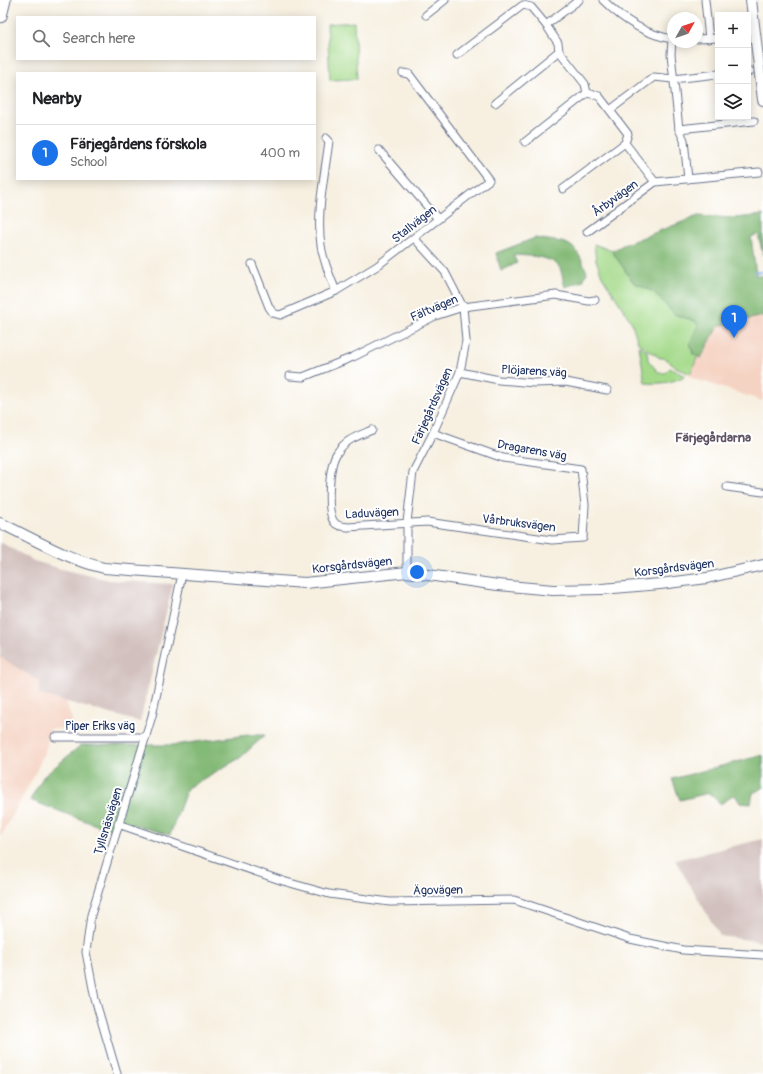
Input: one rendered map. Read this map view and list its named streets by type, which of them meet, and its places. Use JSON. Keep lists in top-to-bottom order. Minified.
{"streets":{"street":["Årbyvägen","Stallvägen","Fältvägen","Plöjarens väg","Färjegårdsvägen","Dragarens väg","Laduvägen","Vårbruksvägen","Korsgårdsvägen","Piper Eriks väg","Tyllsnäsvägen","Ägovägen"]},"crossings":[["Stallvägen","Färjegårdsvägen"],["Fältvägen","Färjegårdsvägen"],["Plöjarens väg","Färjegårdsvägen"],["Färjegårdsvägen","Dragarens väg"],["Färjegårdsvägen","Laduvägen"],["Färjegårdsvägen","Vårbruksvägen"],["Färjegårdsvägen","Korsgårdsvägen"],["Dragarens väg","Vårbruksvägen"],["Laduvägen","Vårbruksvägen"],["Korsgårdsvägen","Tyllsnäsvägen"],["Piper Eriks väg","Tyllsnäsvägen"],["Tyllsnäsvägen","Ägovägen"]],"districts":["Färjegårdarna"],"north":"top right","page":{"map_buttons":["+","−"],"search":"Search here","heading":"Nearby","list":[{"mark":"1","name":"Färjegårdens förskola","note":"School","value":"400 m"}],"pins":"1"}}
